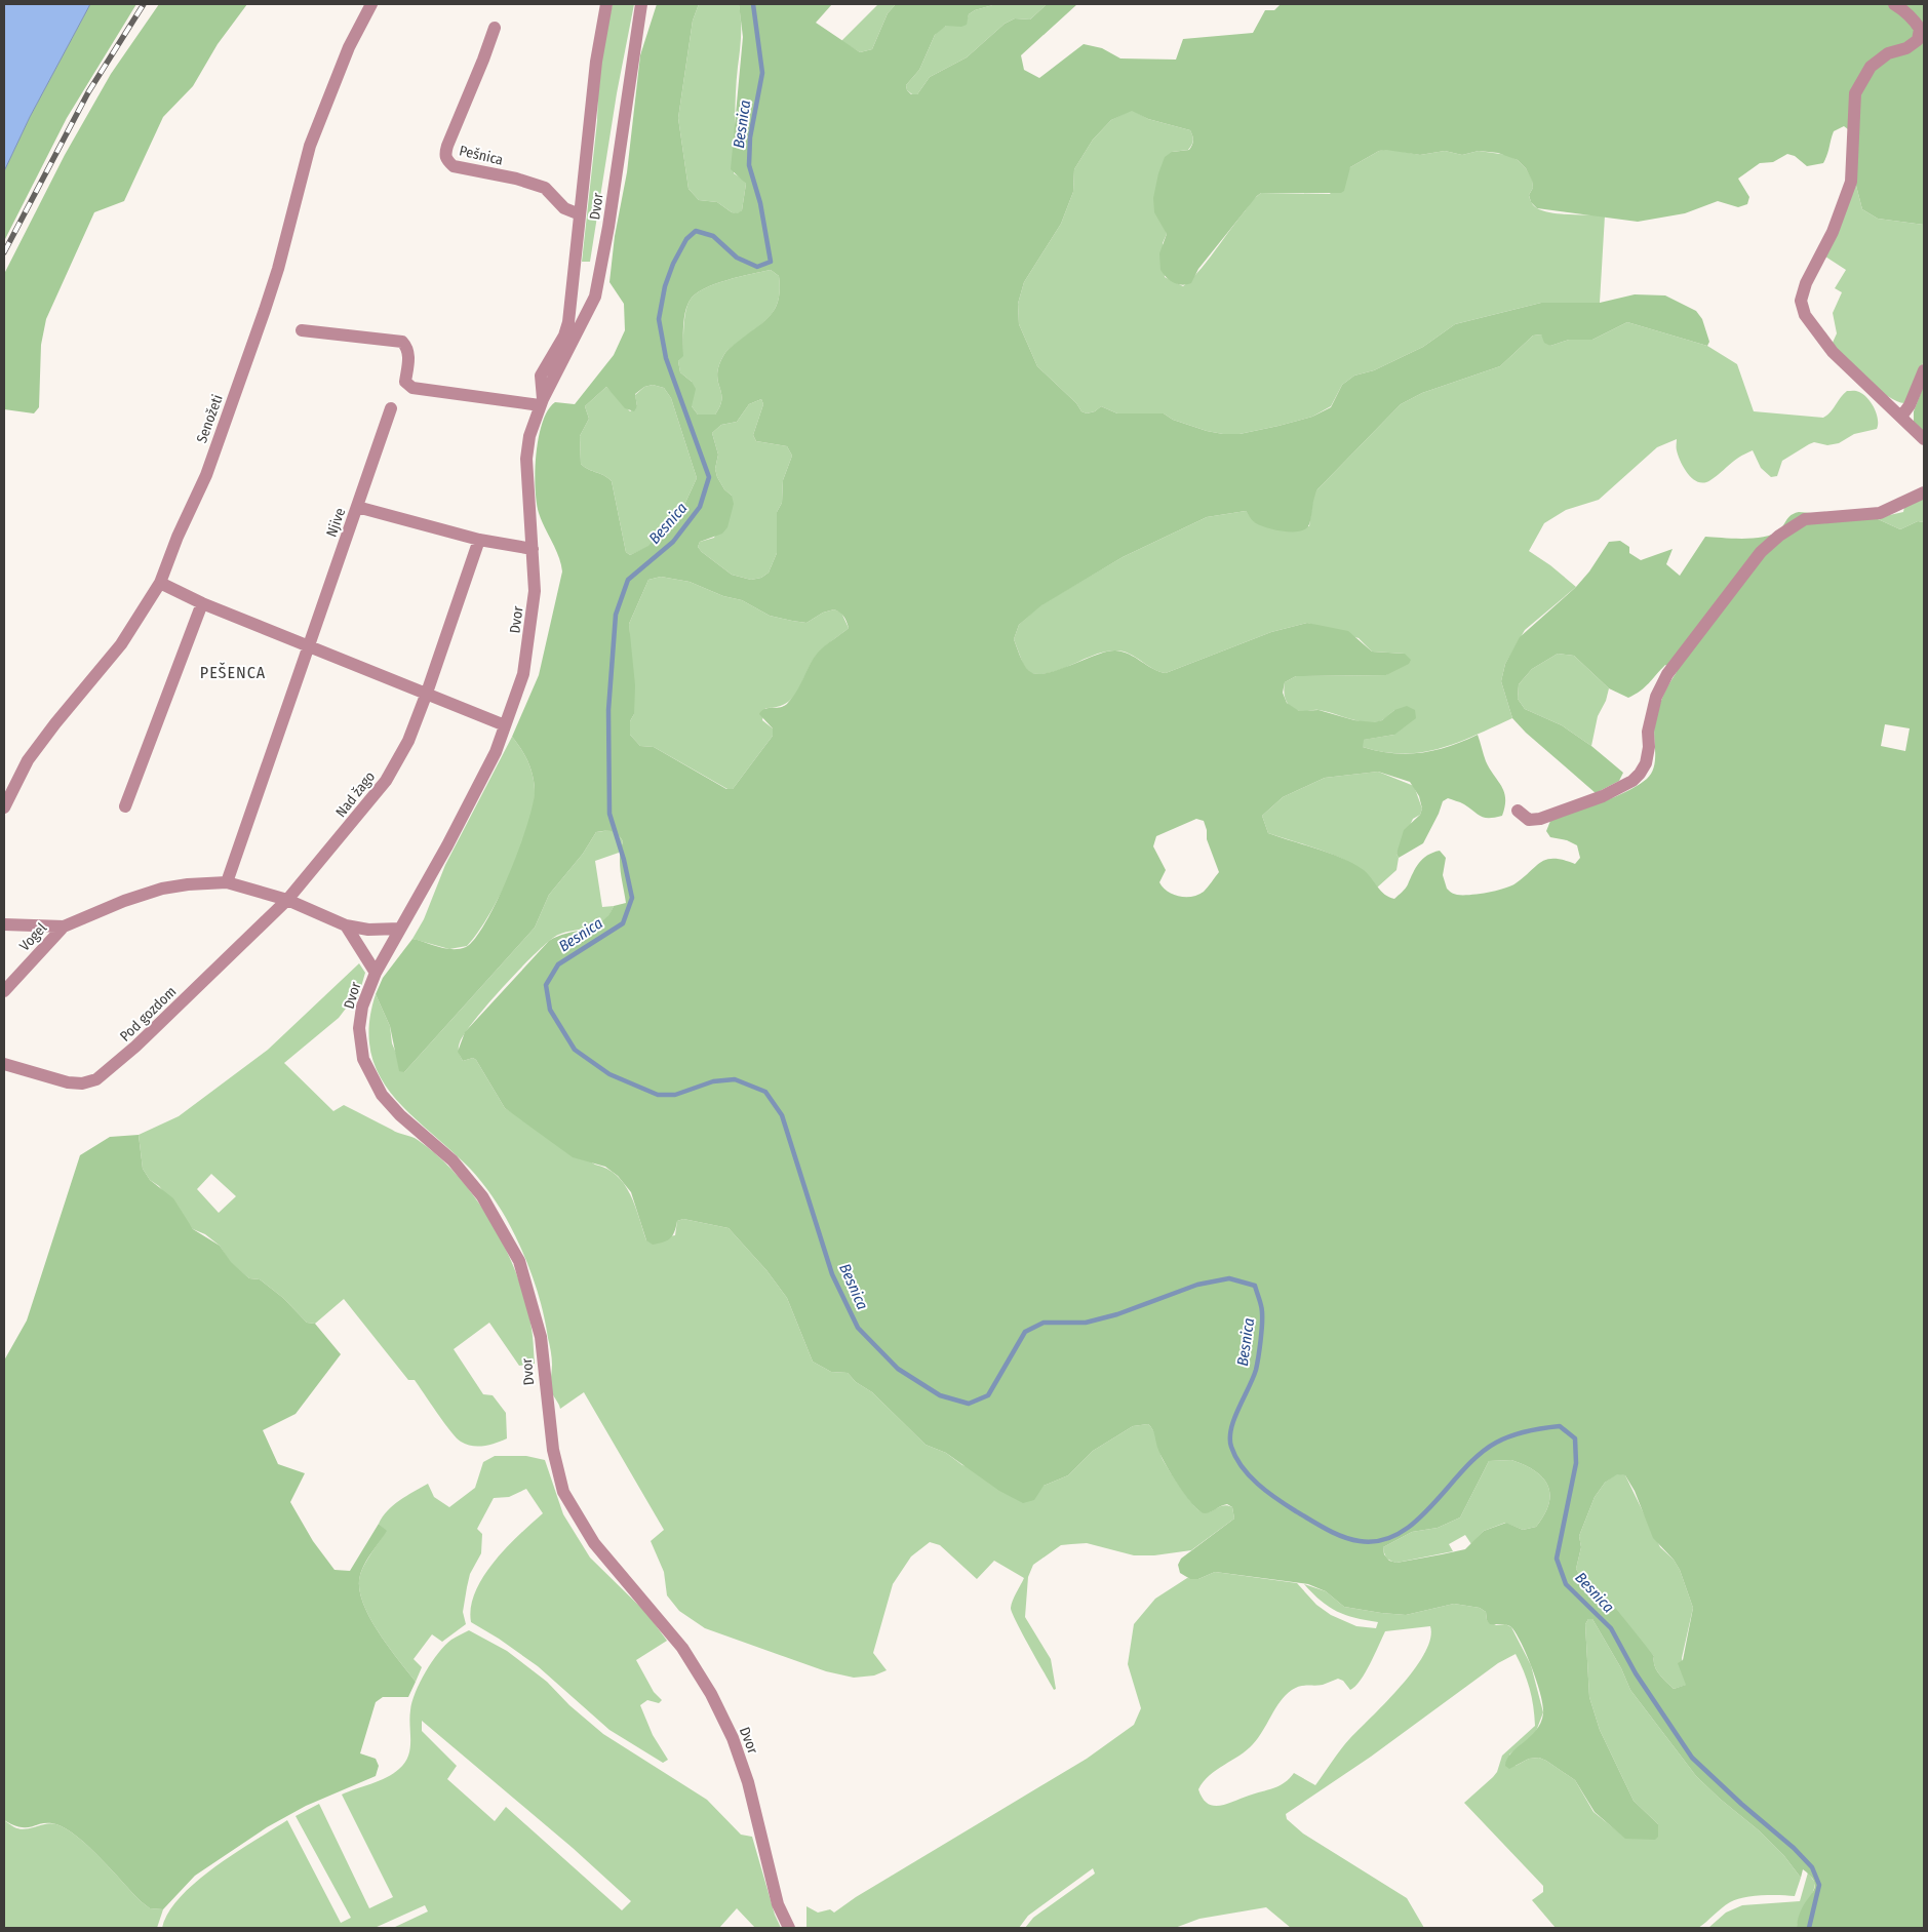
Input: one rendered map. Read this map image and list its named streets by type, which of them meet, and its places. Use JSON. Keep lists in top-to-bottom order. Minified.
{"streets":{"street":["Pešnica","Dvor","Senožeti","Njive","Nad žago","Vogel","Pod gozdom"]},"crossings":[["Nad žago","Pod gozdom"]],"districts":["PEŠENCA"],"water":["Besnica"]}
